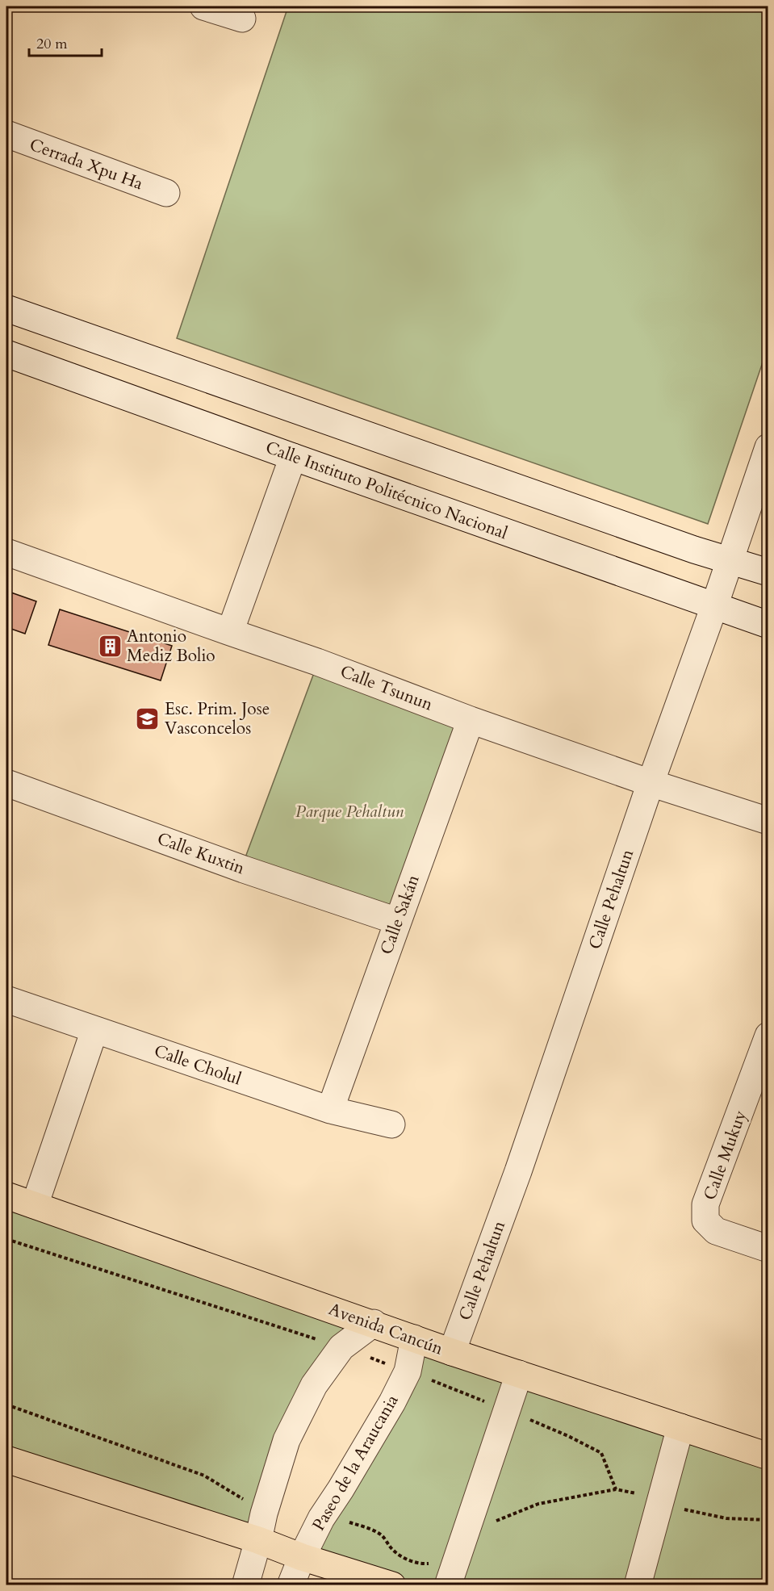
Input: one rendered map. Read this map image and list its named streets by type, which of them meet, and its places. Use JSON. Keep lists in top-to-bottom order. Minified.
{"streets":{"main road":["Avenida Cancún"],"street":["Cerrada Xpu Ha","Calle Instituto Politécnico Nacional","Calle Tsunun","Calle Kuxtin","Calle Pehaltun","Calle Sakán","Calle Cholul","Calle Mukuy","Paseo de la Araucania"]},"crossings":[["Calle Instituto Politécnico Nacional","Calle Pehaltun"],["Calle Tsunun","Calle Pehaltun"],["Calle Tsunun","Calle Sakán"],["Calle Kuxtin","Calle Sakán"],["Calle Pehaltun","Avenida Cancún"],["Calle Sakán","Calle Cholul"],["Avenida Cancún","Paseo de la Araucania"]],"parks":["Parque Pehaltun"],"places":{"building":["Antonio Mediz Bolio"],"school or university":["Esc. Prim. Jose Vasconcelos"]},"scale_bar":"20 m"}
